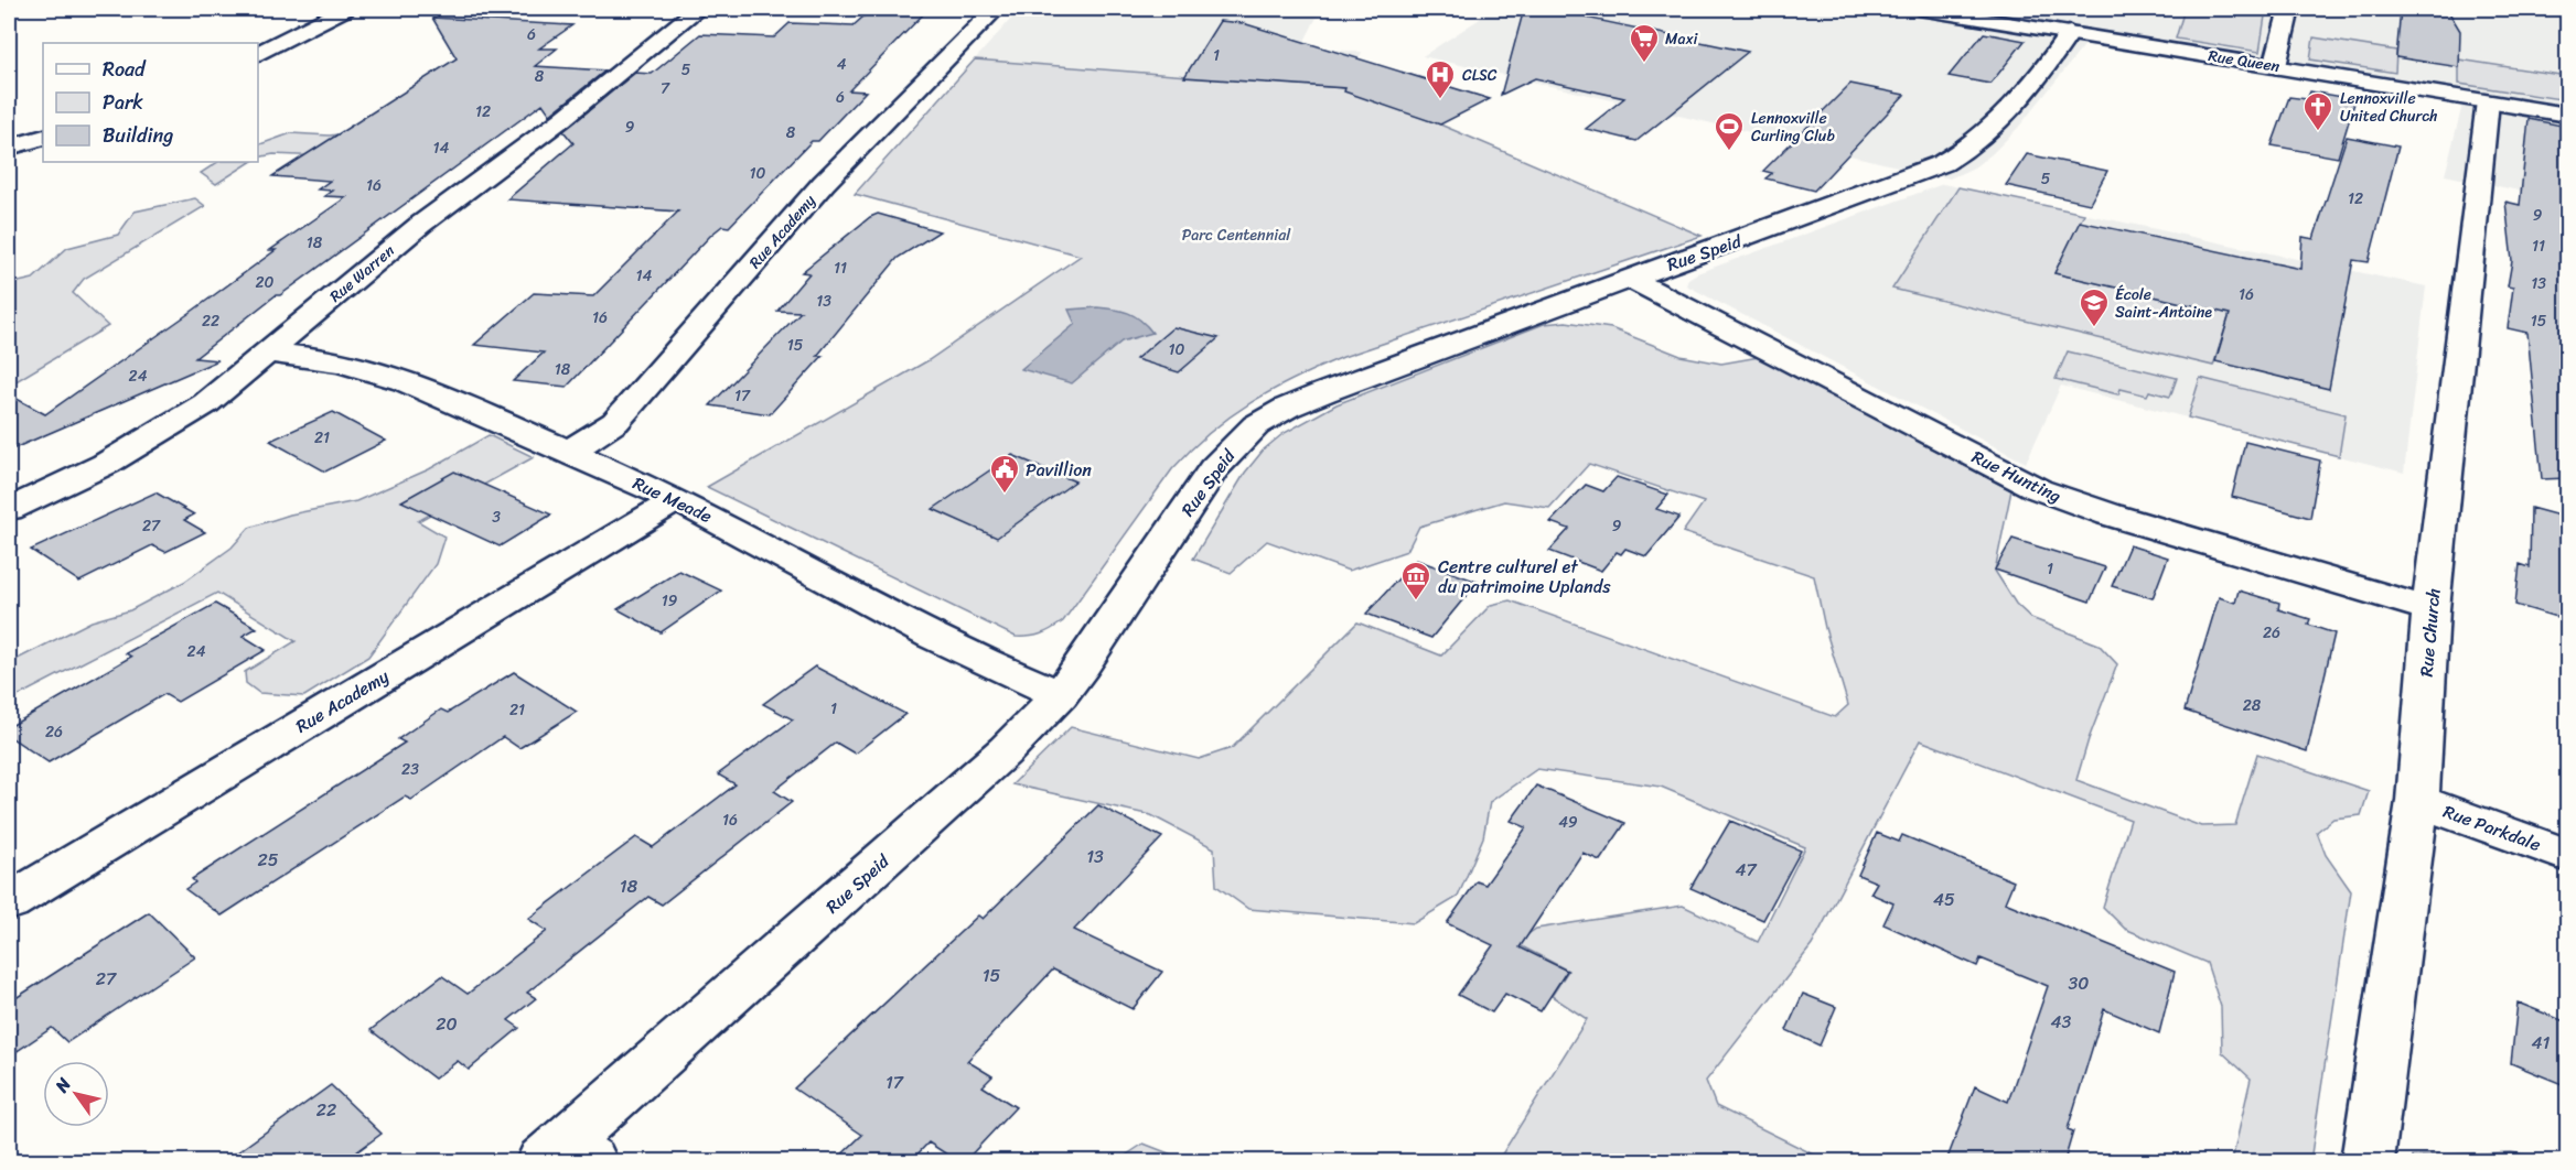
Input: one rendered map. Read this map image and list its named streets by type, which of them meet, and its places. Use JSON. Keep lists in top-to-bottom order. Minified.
{"streets":{"street":["Rue Queen","Rue Academy","Rue Speid","Rue Warren","Rue Hunting","Rue Meade","Rue Church","Rue Parkdale"]},"crossings":[["Rue Queen","Rue Speid"],["Rue Queen","Rue Church"],["Rue Academy","Rue Meade"],["Rue Speid","Rue Hunting"],["Rue Speid","Rue Meade"],["Rue Warren","Rue Meade"],["Rue Hunting","Rue Church"],["Rue Church","Rue Parkdale"]],"parks":["Parc Centennial"],"places":{"supermarket":["Maxi"],"hospital":["CLSC"],"church":["Lennoxville United Church"],"sports":["Lennoxville Curling Club"],"school or university":["École Saint-Antoine"],"public building":["Pavillion"],"museum":["Centre culturel et du patrimoine Uplands"]},"house_numbers":["6","1","4","5","8","7","6","12","9","8","14","10","5","16","12","9","18","11","11","14","20","13","16","13","16","22","15","15","10","18","24","17","21","3","27","9","1","19","26","24","28","1","21","26","23","16","49","13","25","47","18","45","15","27","30","43","20","41","17","22"],"legend":["Road","Park","Building"],"north":"top left"}
